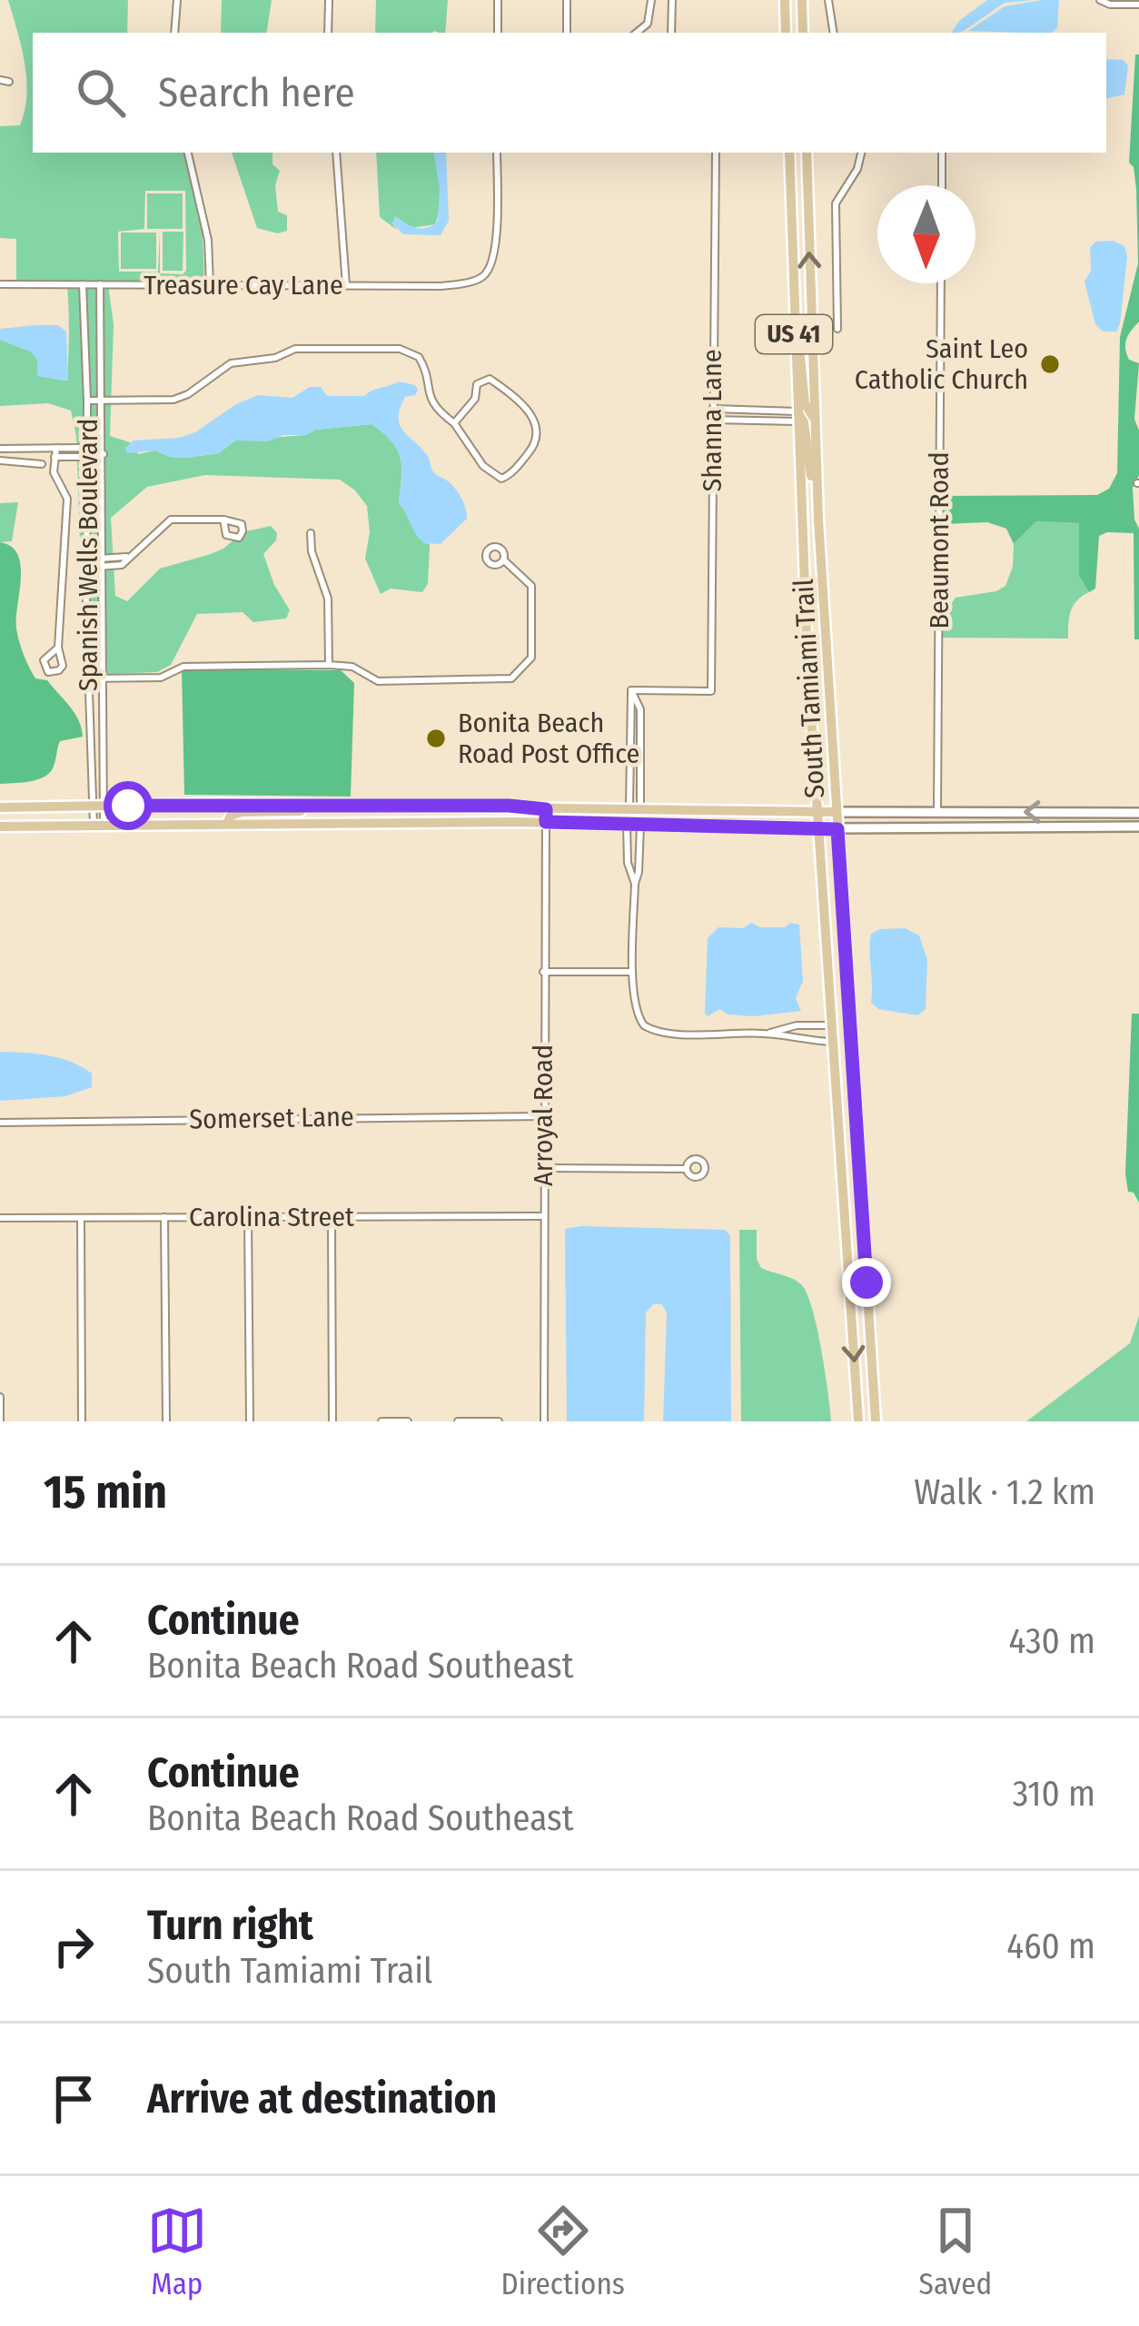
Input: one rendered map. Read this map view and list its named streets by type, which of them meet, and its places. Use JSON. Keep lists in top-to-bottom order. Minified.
{"streets":{"main road":["US 41","South Tamiami Trail"],"street":["Treasure Cay Lane","Shanna Lane","Beaumont Road","Spanish Wells Boulevard","Arroyal Road","Somerset Lane","Carolina Street"]},"crossings":[["Treasure Cay Lane","Spanish Wells Boulevard"],["Arroyal Road","Somerset Lane"],["Arroyal Road","Carolina Street"]],"places":["Saint Leo Catholic Church","Bonita Beach Road Post Office"],"north":"bottom","page":{"search":"Search here","heading":["15 min","Walk · 1.2 km"],"list":[["Continue","Bonita Beach Road Southeast","430 m"],["Continue","Bonita Beach Road Southeast","310 m"],["Turn right","South Tamiami Trail","460 m"],"Arrive at destination"],"nav":["Map","Directions","Saved"]}}
